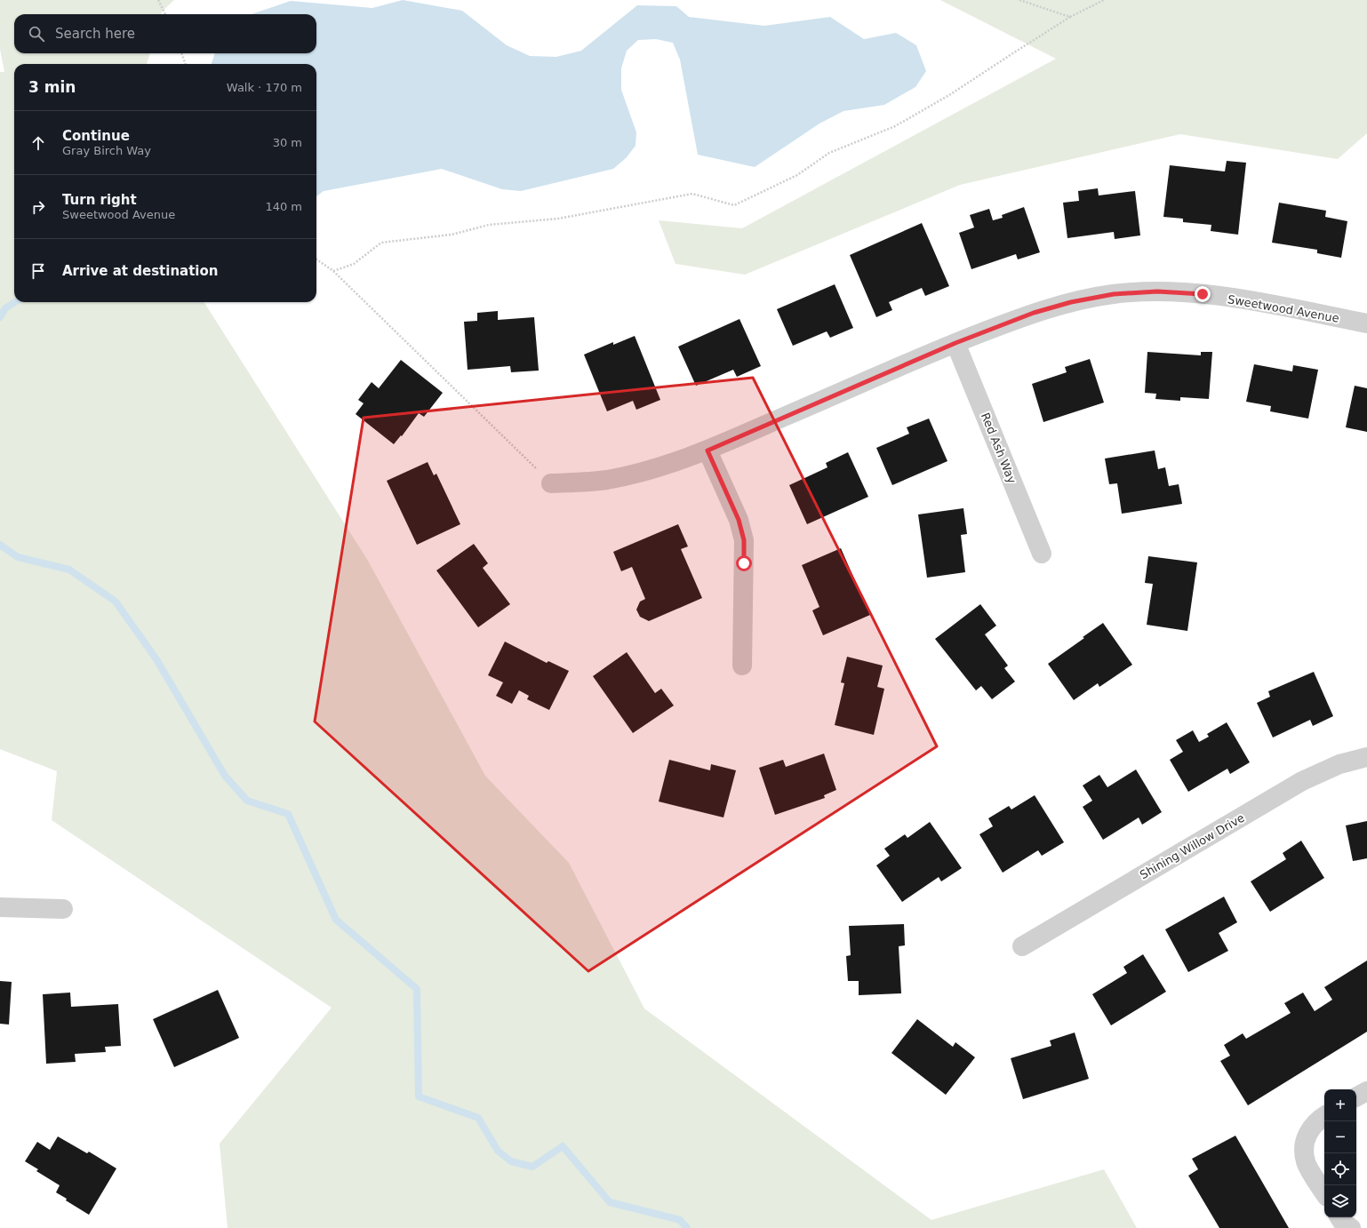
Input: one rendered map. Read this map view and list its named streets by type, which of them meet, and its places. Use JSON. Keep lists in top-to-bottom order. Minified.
{"streets":{"street":["Sweetwood Avenue","Red Ash Way","Shining Willow Drive"]},"crossings":[["Sweetwood Avenue","Red Ash Way"]],"page":{"search":"Search here","heading":["3 min","Walk · 170 m"],"list":[["Continue","Gray Birch Way","30 m"],["Turn right","Sweetwood Avenue","140 m"],"Arrive at destination"],"map_buttons":["+","−"]}}
